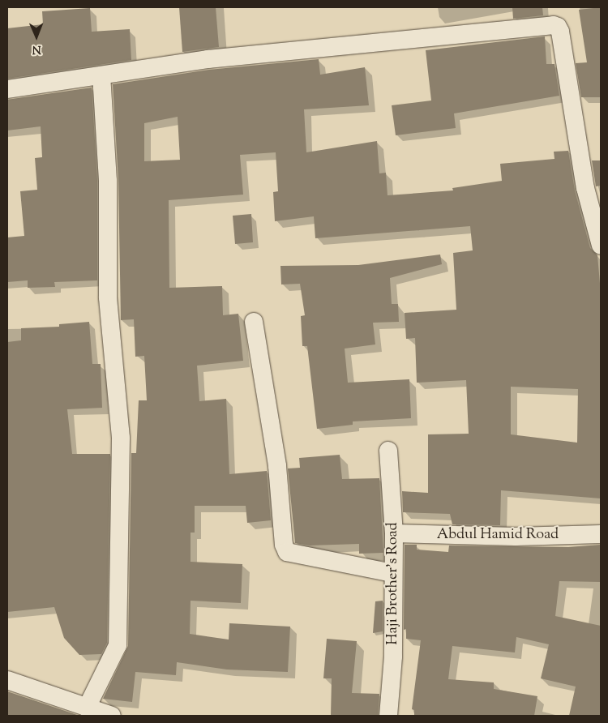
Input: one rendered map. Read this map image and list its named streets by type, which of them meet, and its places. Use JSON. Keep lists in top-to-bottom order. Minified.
{"streets":{"street":["Abdul Hamid Road","Haji Brother's Road"]},"crossings":[["Abdul Hamid Road","Haji Brother's Road"]],"north":"bottom"}
